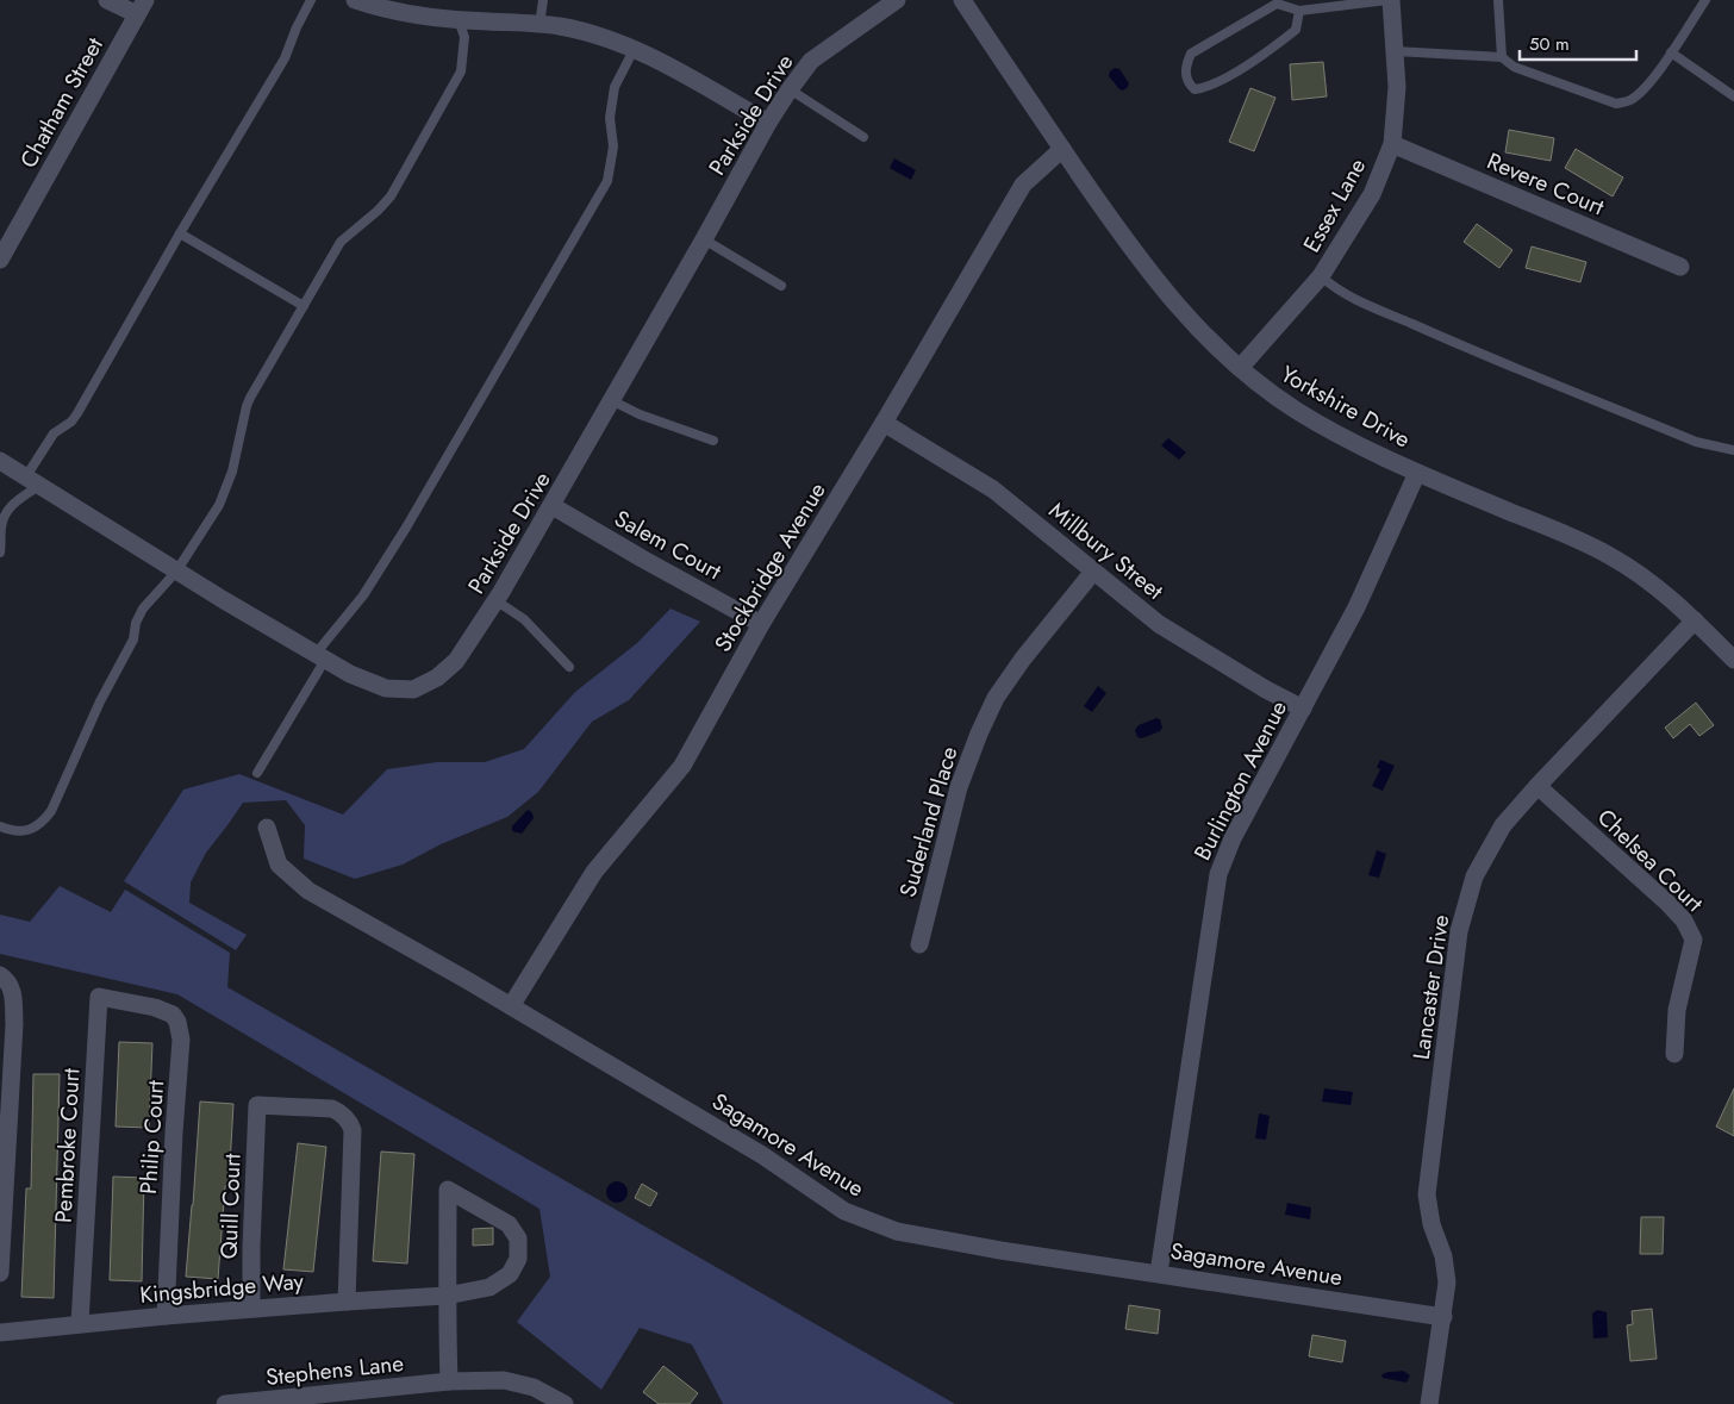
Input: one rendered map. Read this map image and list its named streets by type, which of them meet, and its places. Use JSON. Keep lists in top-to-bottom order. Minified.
{"streets":{"street":["Chatham Street","Parkside Drive","Revere Court","Essex Lane","Yorkshire Drive","Salem Court","Millbury Street","Stockbridge Avenue","Burlington Avenue","Suderland Place","Chelsea Court","Lancaster Drive","Philip Court","Sagamore Avenue","Pembroke Court","Quill Court","Kingsbridge Way","Stephens Lane"]},"crossings":[["Parkside Drive","Salem Court"],["Revere Court","Essex Lane"],["Essex Lane","Yorkshire Drive"],["Yorkshire Drive","Stockbridge Avenue"],["Yorkshire Drive","Burlington Avenue"],["Yorkshire Drive","Lancaster Drive"],["Salem Court","Stockbridge Avenue"],["Millbury Street","Stockbridge Avenue"],["Millbury Street","Burlington Avenue"],["Millbury Street","Suderland Place"],["Stockbridge Avenue","Sagamore Avenue"],["Burlington Avenue","Sagamore Avenue"],["Chelsea Court","Lancaster Drive"],["Lancaster Drive","Sagamore Avenue"],["Philip Court","Pembroke Court"],["Philip Court","Kingsbridge Way"],["Pembroke Court","Kingsbridge Way"],["Quill Court","Kingsbridge Way"]],"scale_bar":"50 m"}
